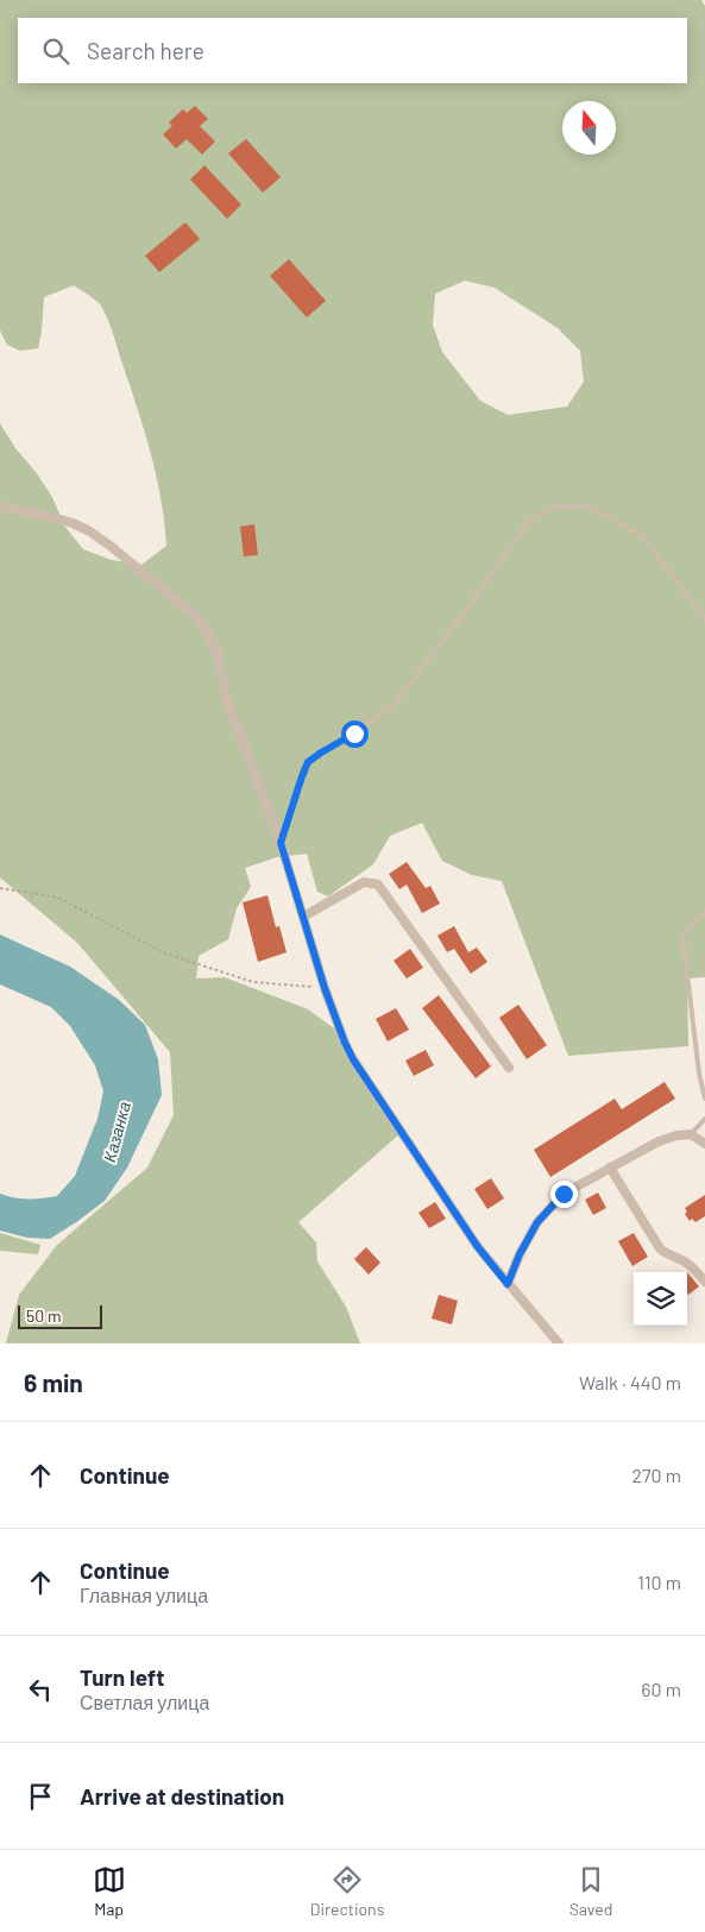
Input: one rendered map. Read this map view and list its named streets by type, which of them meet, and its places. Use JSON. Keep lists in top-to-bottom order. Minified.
{"water":["Казанка"],"scale_bar":"50 m","north":"top","page":{"search":"Search here","scale":"50 m","heading":["6 min","Walk · 440 m"],"list":[["Continue","270 m"],["Continue","Главная улица","110 m"],["Turn left","Светлая улица","60 m"],"Arrive at destination"],"nav":["Map","Directions","Saved"]}}
